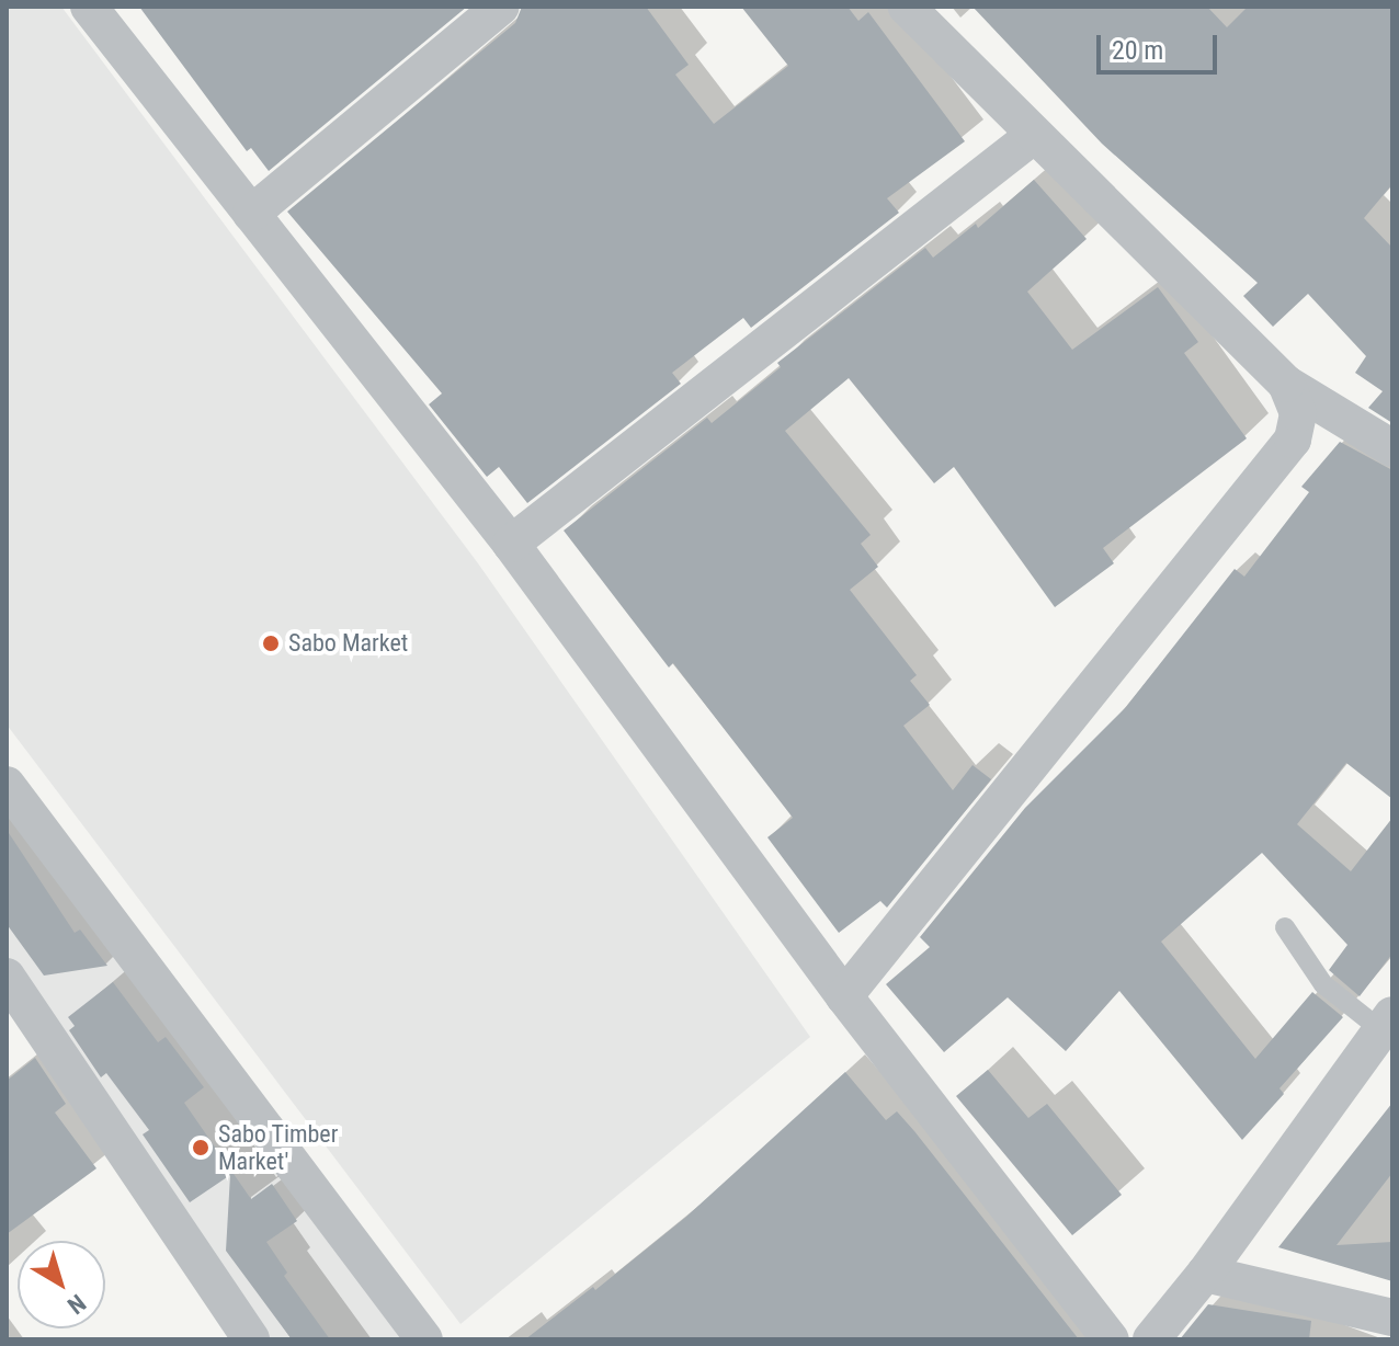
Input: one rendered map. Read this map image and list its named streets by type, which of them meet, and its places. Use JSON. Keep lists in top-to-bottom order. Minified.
{"places":["Sabo Market","Sabo Timber Market'"],"scale_bar":"20 m","north":"bottom right"}
